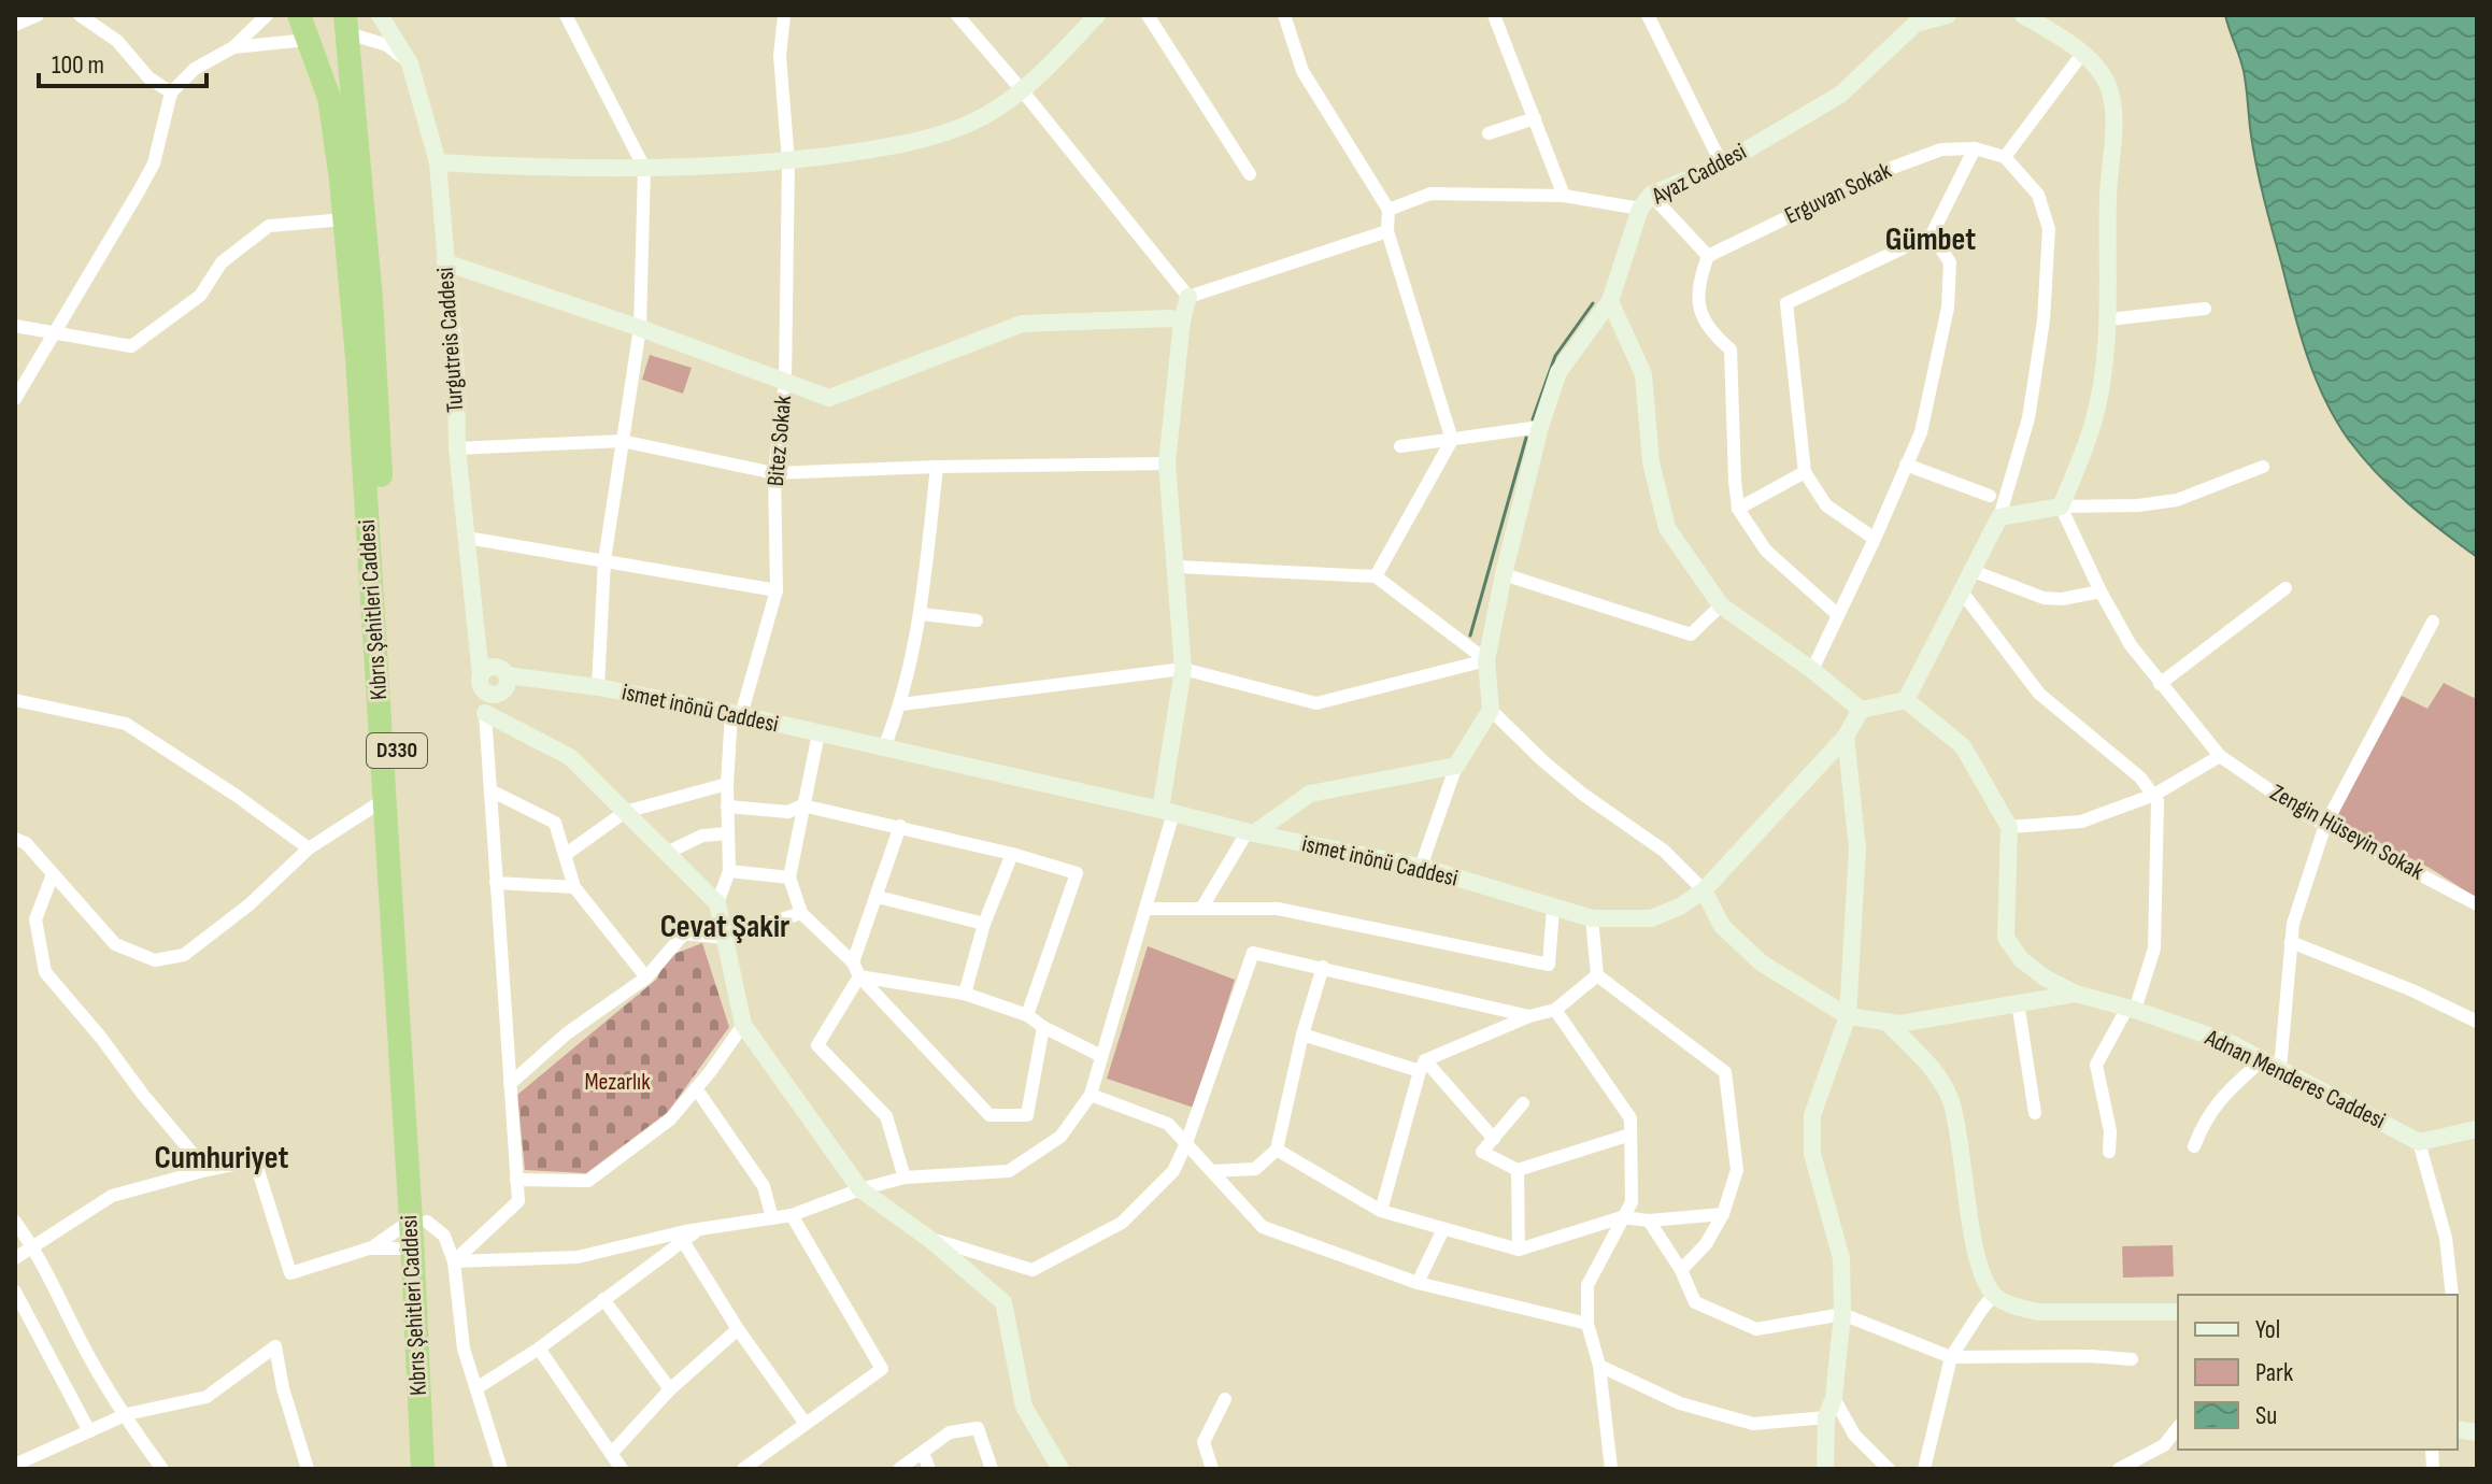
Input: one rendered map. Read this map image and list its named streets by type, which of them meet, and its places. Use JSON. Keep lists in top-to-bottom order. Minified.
{"streets":{"highway":["Kıbrıs Şehitleri Caddesi","D330"],"street":["Ayaz Caddesi","Erguvan Sokak","Turgutreis Caddesi","Bitez Sokak","ismet inönü Caddesi","Zengin Hüseyin Sokak","Adnan Menderes Caddesi"]},"crossings":[["Turgutreis Caddesi","ismet inönü Caddesi"],["Bitez Sokak","ismet inönü Caddesi"],["ismet inönü Caddesi","Adnan Menderes Caddesi"]],"districts":["Gümbet","Cevat Şakir","Cumhuriyet"],"parks":["Mezarlık"],"legend":["Yol","Park","Su"],"scale_bar":"100 m"}
